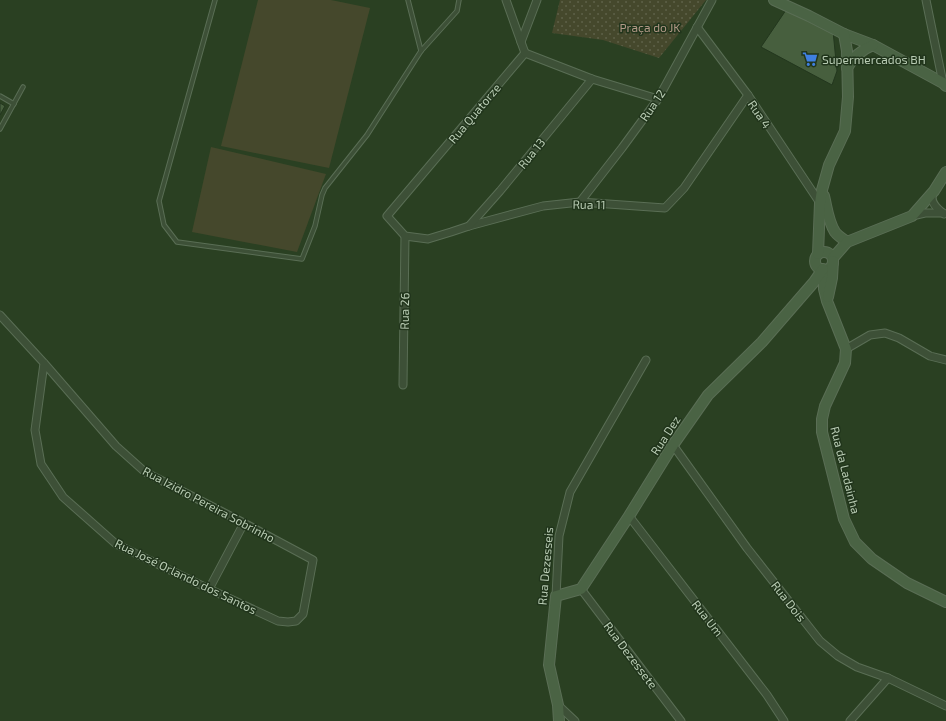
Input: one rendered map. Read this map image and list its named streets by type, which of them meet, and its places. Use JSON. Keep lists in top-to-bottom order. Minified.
{"streets":{"street":["Rua 12","Rua Quatorze","Rua 4","Rua 13","Rua 11","Rua 26","Rua Dez","Rua da Ladainha","Rua Izidro Pereira Sobrinho","Rua Dezesseis","Rua José Orlando dos Santos","Rua Dois","Rua Um","Rua Dezessete"]},"crossings":[["Rua 12","Rua 4"],["Rua 12","Rua 11"],["Rua Quatorze","Rua 11"],["Rua Quatorze","Rua 26"],["Rua 4","Rua 11"],["Rua 13","Rua 11"],["Rua 11","Rua 26"],["Rua Dez","Rua Dois"],["Rua Dez","Rua Um"],["Rua Dez","Rua Dezessete"],["Rua Izidro Pereira Sobrinho","Rua José Orlando dos Santos"]],"parks":["Praça do JK"],"places":{"supermarket":["Supermercados BH"]}}
